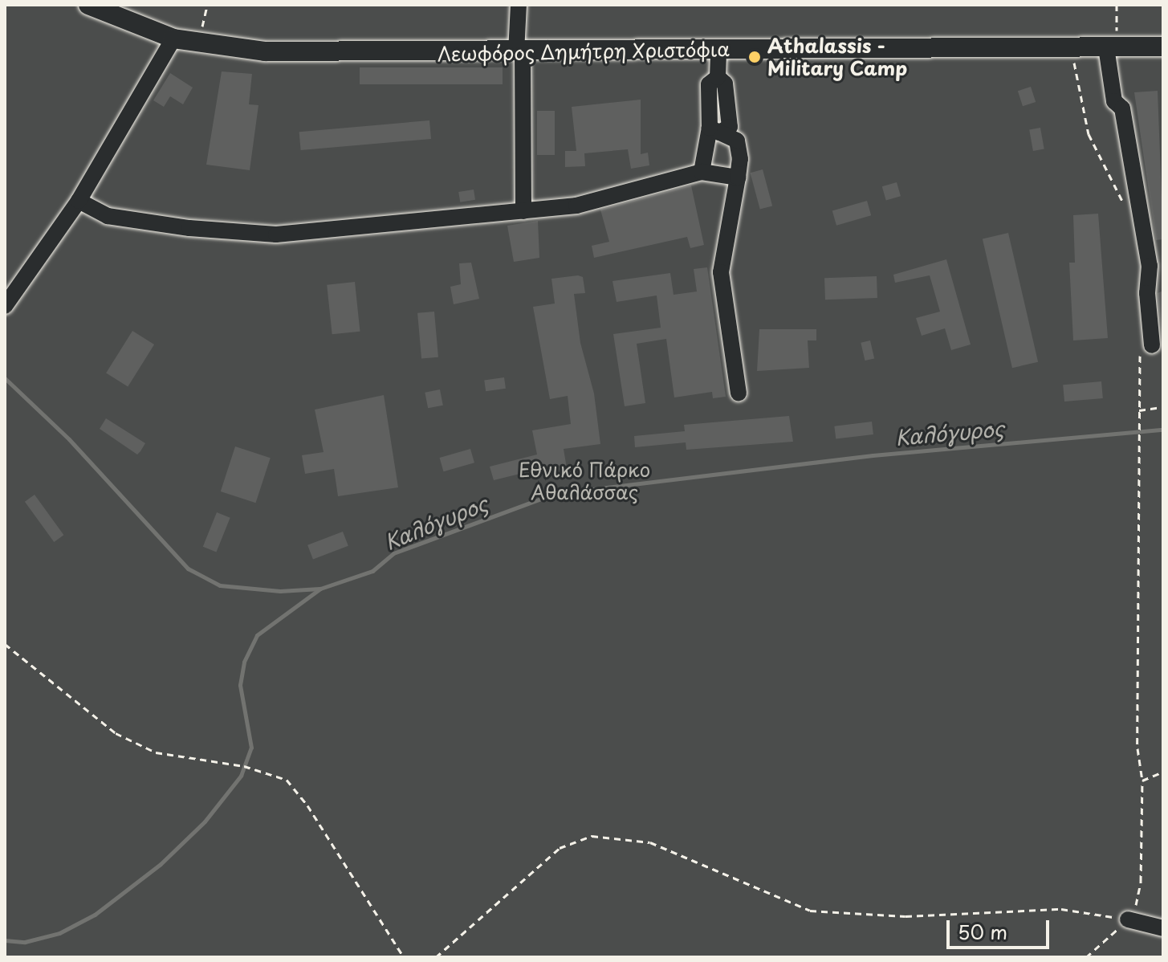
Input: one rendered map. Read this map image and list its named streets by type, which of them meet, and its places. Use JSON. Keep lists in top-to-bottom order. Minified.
{"streets":{"main road":["Λεωφόρος Δημήτρη Χριστόφια"]},"water":["Καλόγυρος"],"parks":["Εθνικό Πάρκο Αθαλάσσας"],"places":["Athalassis - Military Camp"],"scale_bar":"50 m"}
